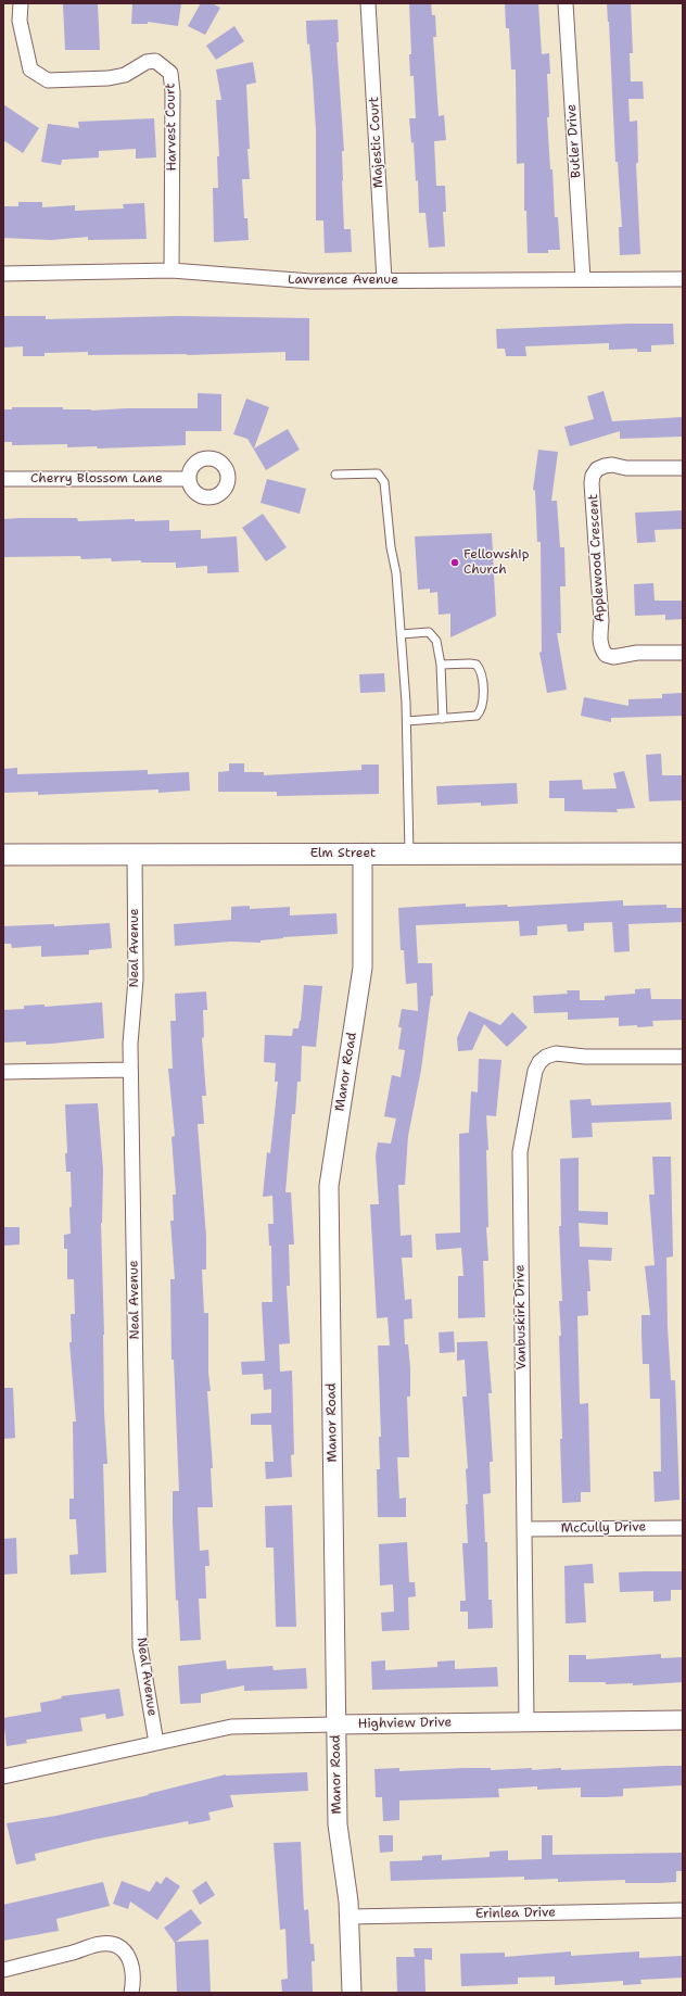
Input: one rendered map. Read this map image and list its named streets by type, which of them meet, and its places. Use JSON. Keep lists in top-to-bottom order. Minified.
{"streets":{"main road":["Elm Street"],"street":["Harvest Court","Butler Drive","Majestic Court","Lawrence Avenue","Cherry Blossom Lane","Applewood Crescent","Neal Avenue","Manor Road","Vanbuskirk Drive","McCully Drive","Highview Drive","Erinlea Drive"]},"crossings":[["Harvest Court","Lawrence Avenue"],["Butler Drive","Lawrence Avenue"],["Majestic Court","Lawrence Avenue"],["Elm Street","Neal Avenue"],["Elm Street","Manor Road"],["Neal Avenue","Highview Drive"],["Manor Road","Highview Drive"],["Manor Road","Erinlea Drive"],["Vanbuskirk Drive","McCully Drive"],["Vanbuskirk Drive","Highview Drive"]],"places":["Fellowship Church"]}
